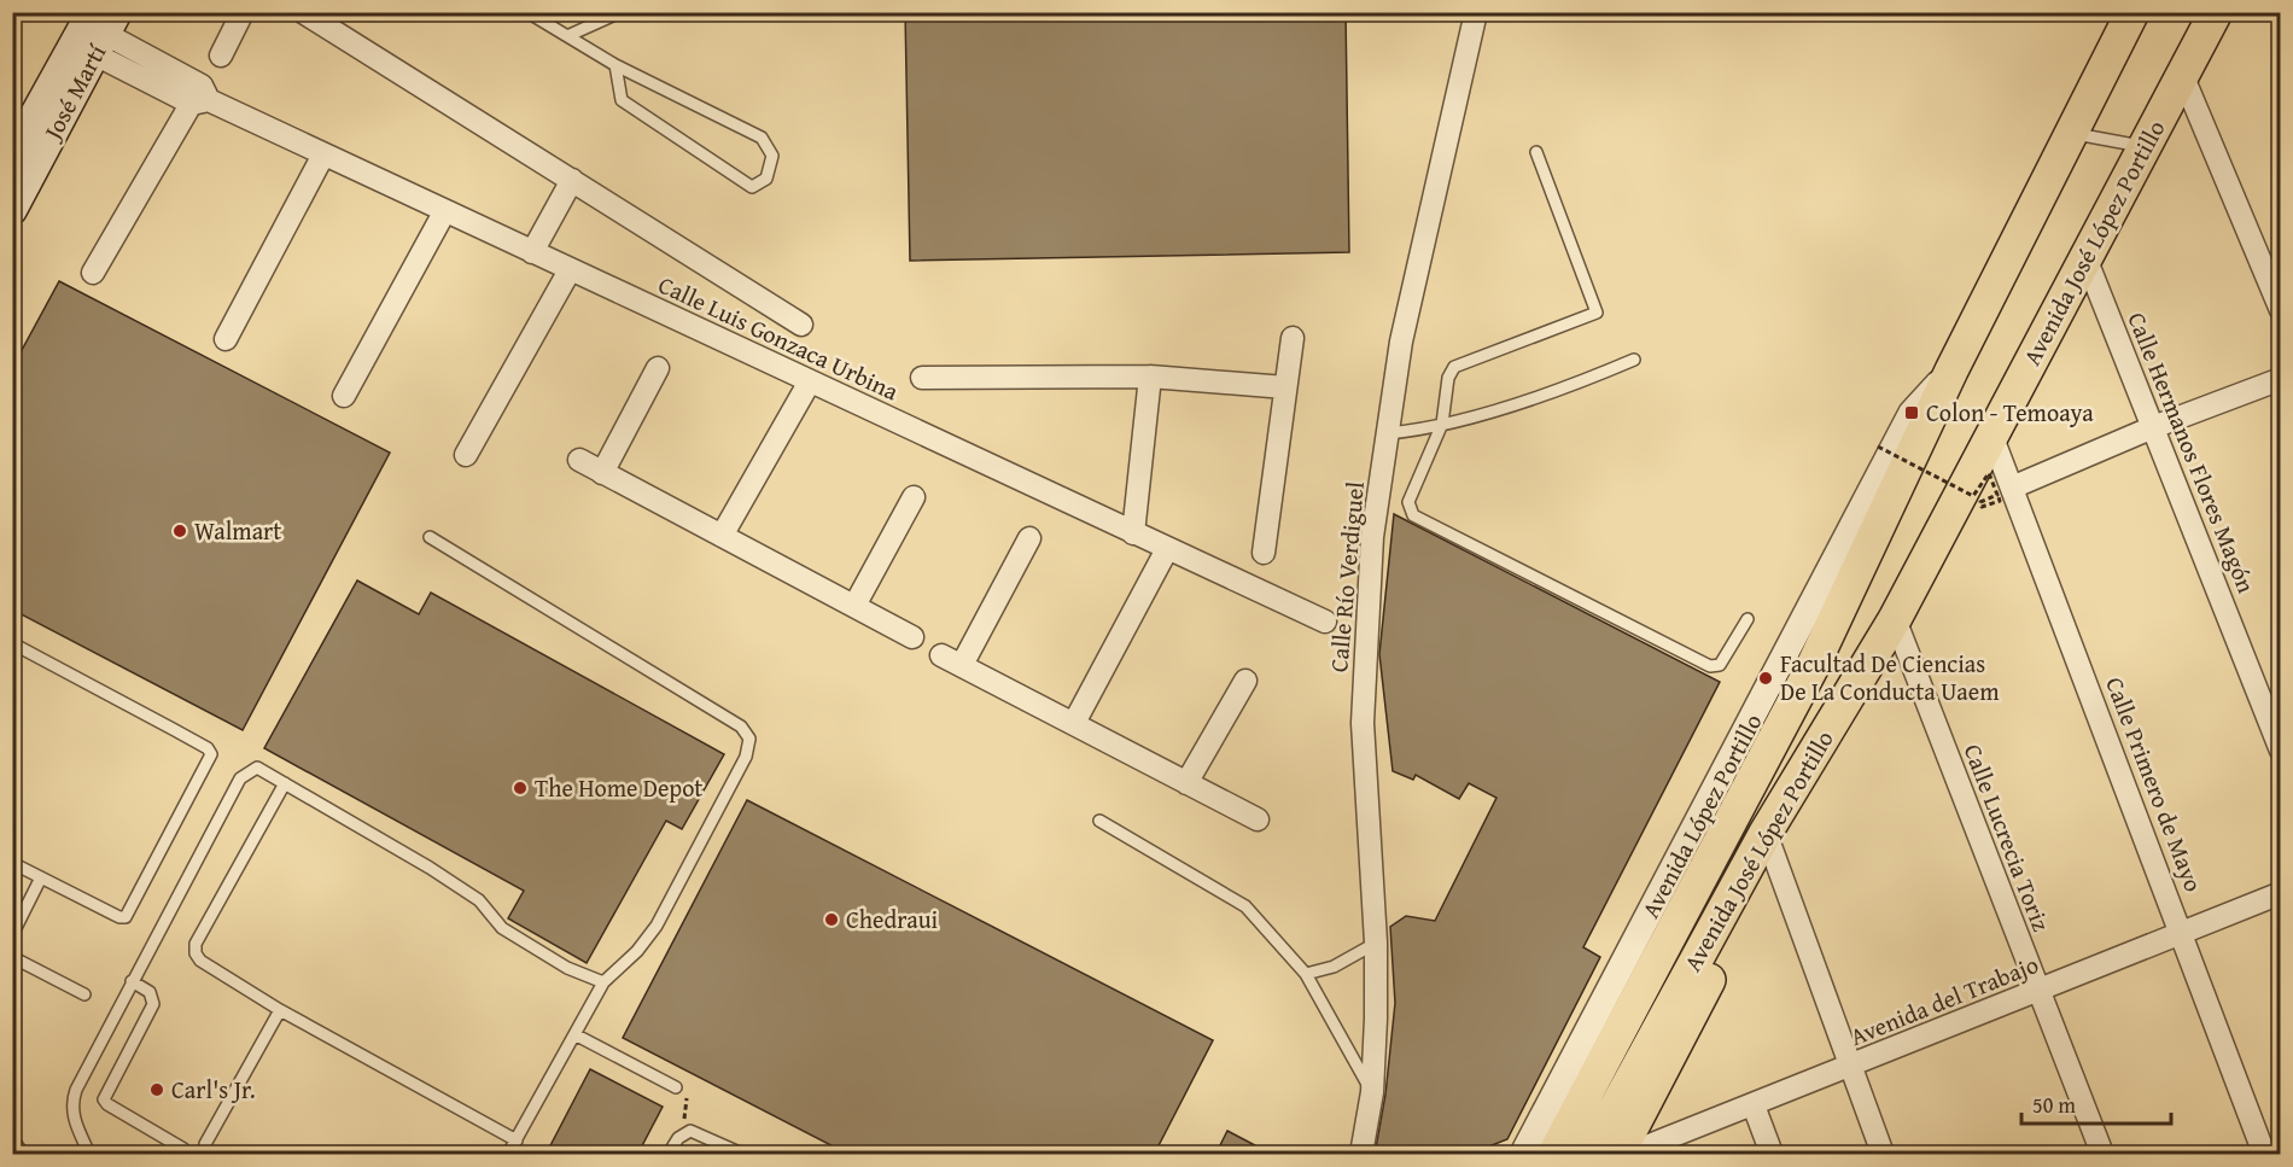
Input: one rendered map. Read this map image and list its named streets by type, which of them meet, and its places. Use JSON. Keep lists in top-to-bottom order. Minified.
{"streets":{"main road":["José Martí","Avenida José López Portillo"],"street":["Calle Luis Gonzaca Urbina","Calle Hermanos Flores Magón","Calle Río Verdiguel","Calle Primero de Mayo","Avenida López Portillo","Calle Lucrecia Toriz","Avenida del Trabajo"]},"crossings":[["José Martí","Calle Luis Gonzaca Urbina"],["Avenida José López Portillo","Calle Hermanos Flores Magón"],["Avenida José López Portillo","Calle Primero de Mayo"],["Avenida José López Portillo","Avenida López Portillo"],["Avenida José López Portillo","Calle Lucrecia Toriz"],["Calle Primero de Mayo","Avenida del Trabajo"],["Calle Lucrecia Toriz","Avenida del Trabajo"]],"places":{"transit":["Colon - Temoaya"],"other":["Walmart","Facultad De Ciencias De La Conducta Uaem","The Home Depot","Chedraui","Carl's Jr."]},"scale_bar":"50 m"}
